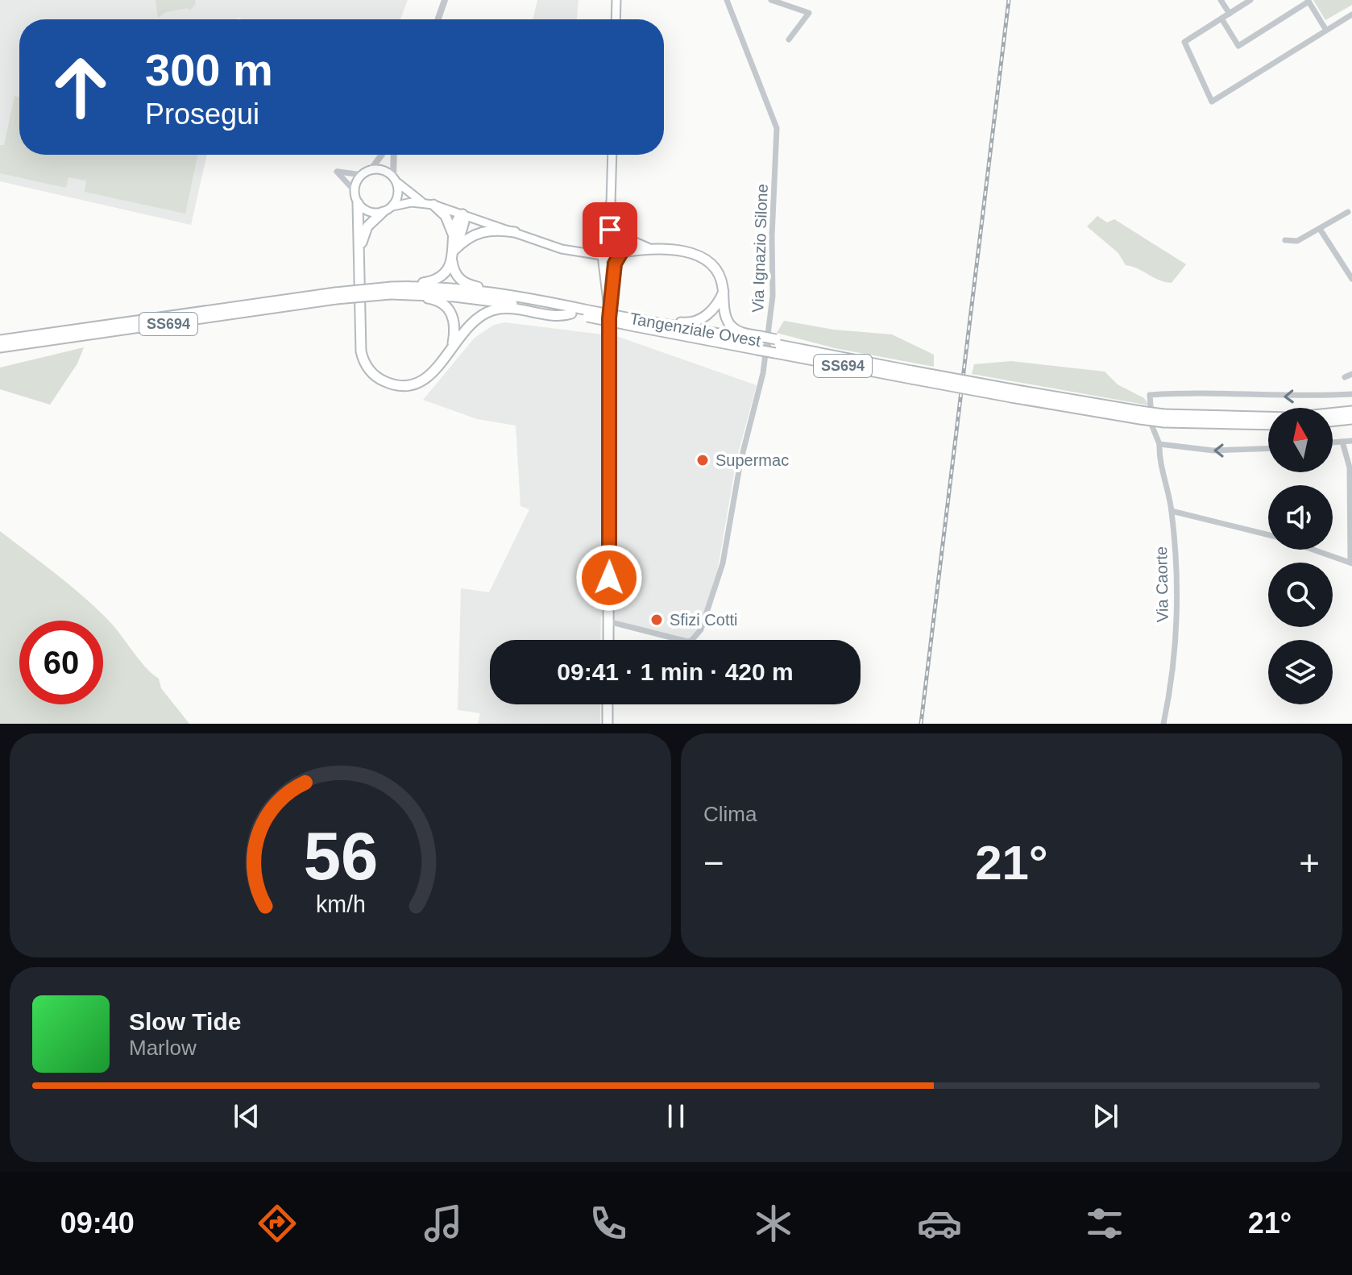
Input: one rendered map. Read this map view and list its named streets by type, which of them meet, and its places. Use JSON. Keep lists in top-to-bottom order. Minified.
{"streets":{"main road":["SS694","Tangenziale Ovest"],"street":["Via Ignazio Silone","Via Caorte"]},"places":["Supermac","Sfizi Cotti"],"north":"top","page":{"turn":["300 m","Prosegui"],"limit":"60","trip":"09:41 · 1 min · 420 m","tile":"Clima","heat":["−","21°","+"],"song":["Slow Tide","Marlow"],"tabs":["09:40","21°"],"gauge":["56","km/h"]}}
